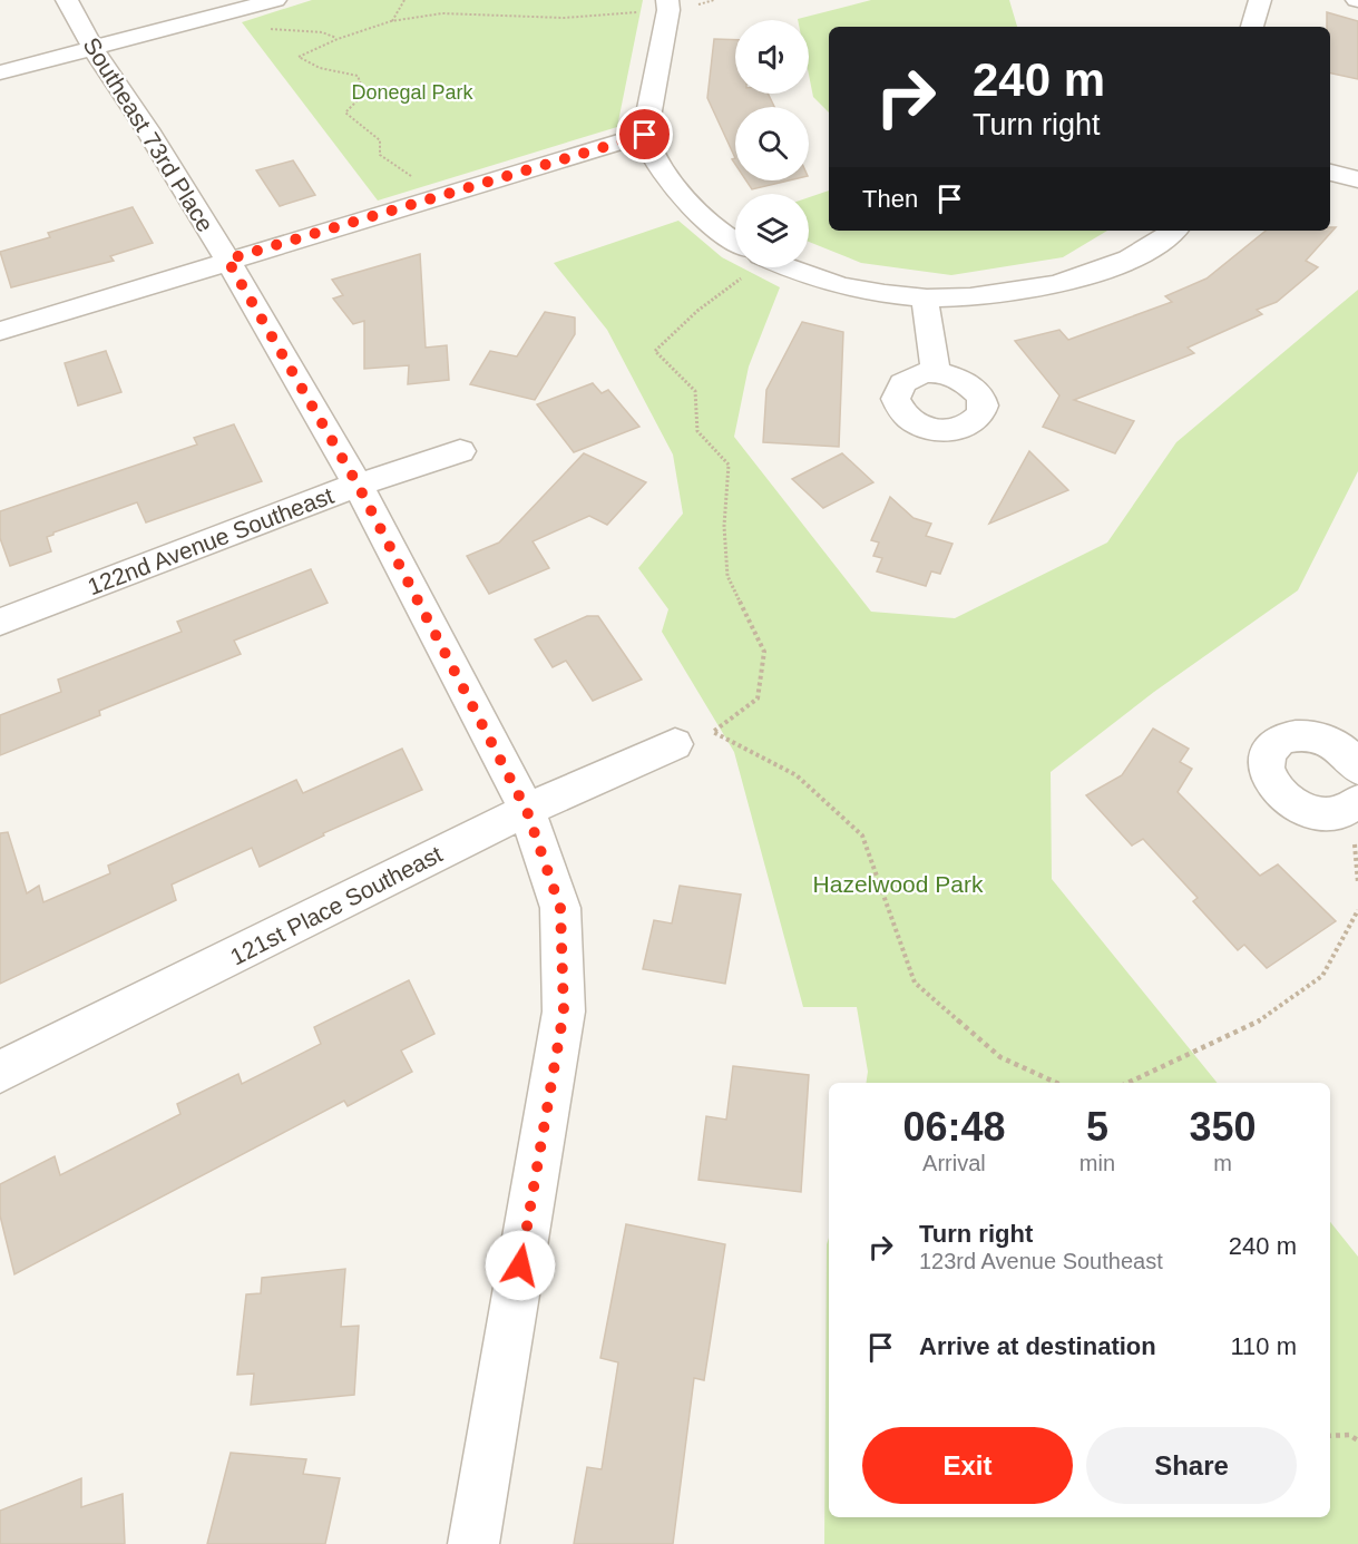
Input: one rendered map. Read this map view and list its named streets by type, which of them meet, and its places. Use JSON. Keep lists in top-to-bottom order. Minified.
{"streets":{"street":["Southeast 73rd Place","122nd Avenue Southeast","121st Place Southeast"]},"crossings":[["Southeast 73rd Place","122nd Avenue Southeast"],["Southeast 73rd Place","121st Place Southeast"]],"parks":["Donegal Park","Hazelwood Park"],"page":{"turn":["240 m","Turn right"],"then":"Then","eta":["06:48","Arrival","5","min","350","m"],"list":[{"name":"Turn right","note":"123rd Avenue Southeast","value":"240 m"},{"name":"Arrive at destination","value":"110 m"}],"buttons":["Exit","Share"]}}
